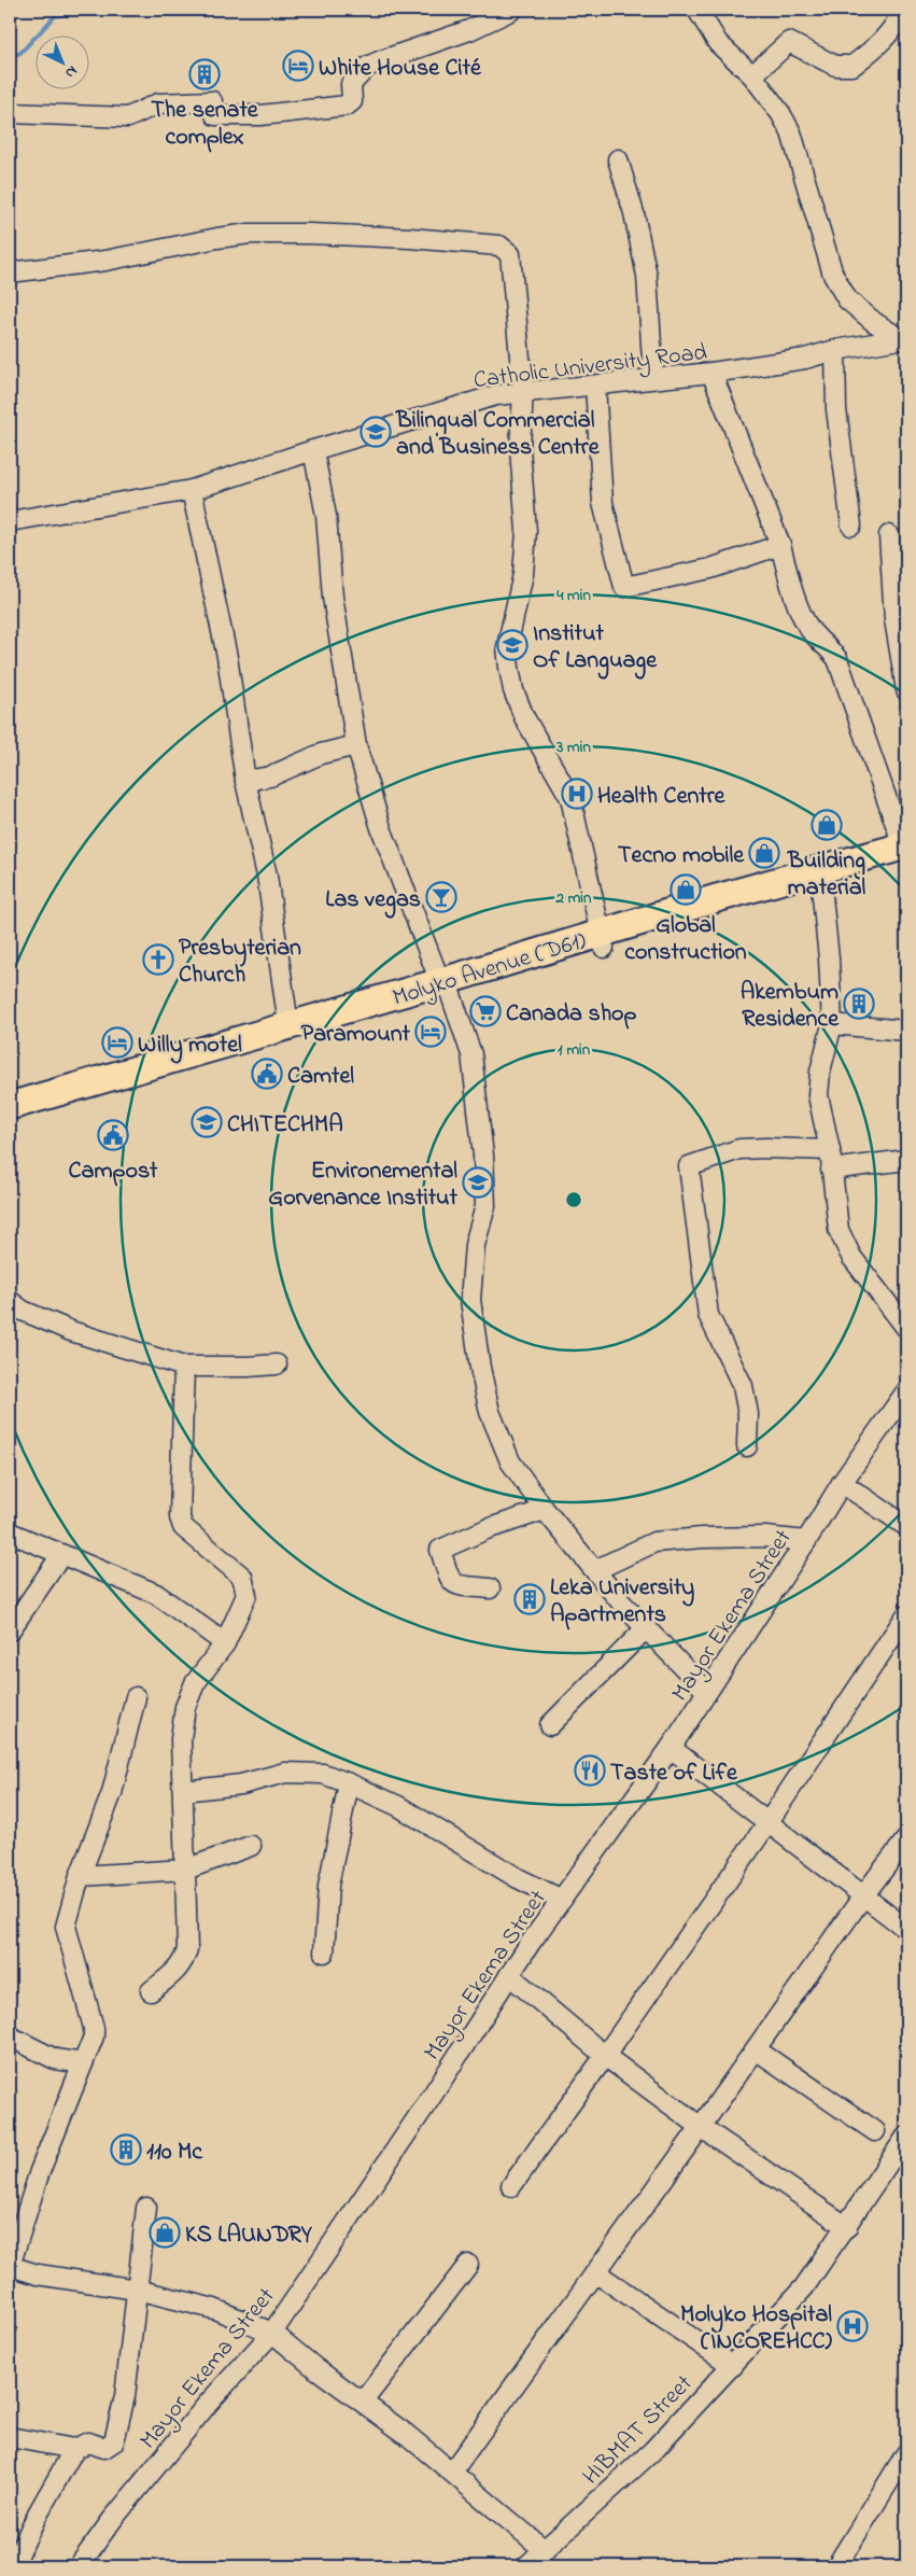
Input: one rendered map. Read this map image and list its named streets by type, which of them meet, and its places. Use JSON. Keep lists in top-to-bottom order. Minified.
{"streets":{"highway":["Molyko Avenue (D61)"],"street":["Catholic University Road","Mayor Ekema Street","HIBMAT Street"]},"places":{"hotel":["White House Cité","Paramount","Willy motel"],"building":["The senate complex","Akembum Residence","Leka University Apartments","110 Mc"],"school or university":["Bilingual Commercial and Business Centre","Institut Of Language","CHITECHMA","Environemental Gorvenance Institut"],"hospital":["Health Centre","Molyko Hospital (INCOREHCC)"],"shop":["Building material","Tecno mobile","Global construction","KS LAUNDRY"],"bar":["Las vegas"],"church":["Presbyterian Church"],"supermarket":["Canada shop"],"public building":["Camtel","Campost"],"restaurant":["Taste of Life"]},"north":"bottom right","rings":["4 min","3 min","2 min","1 min"]}
